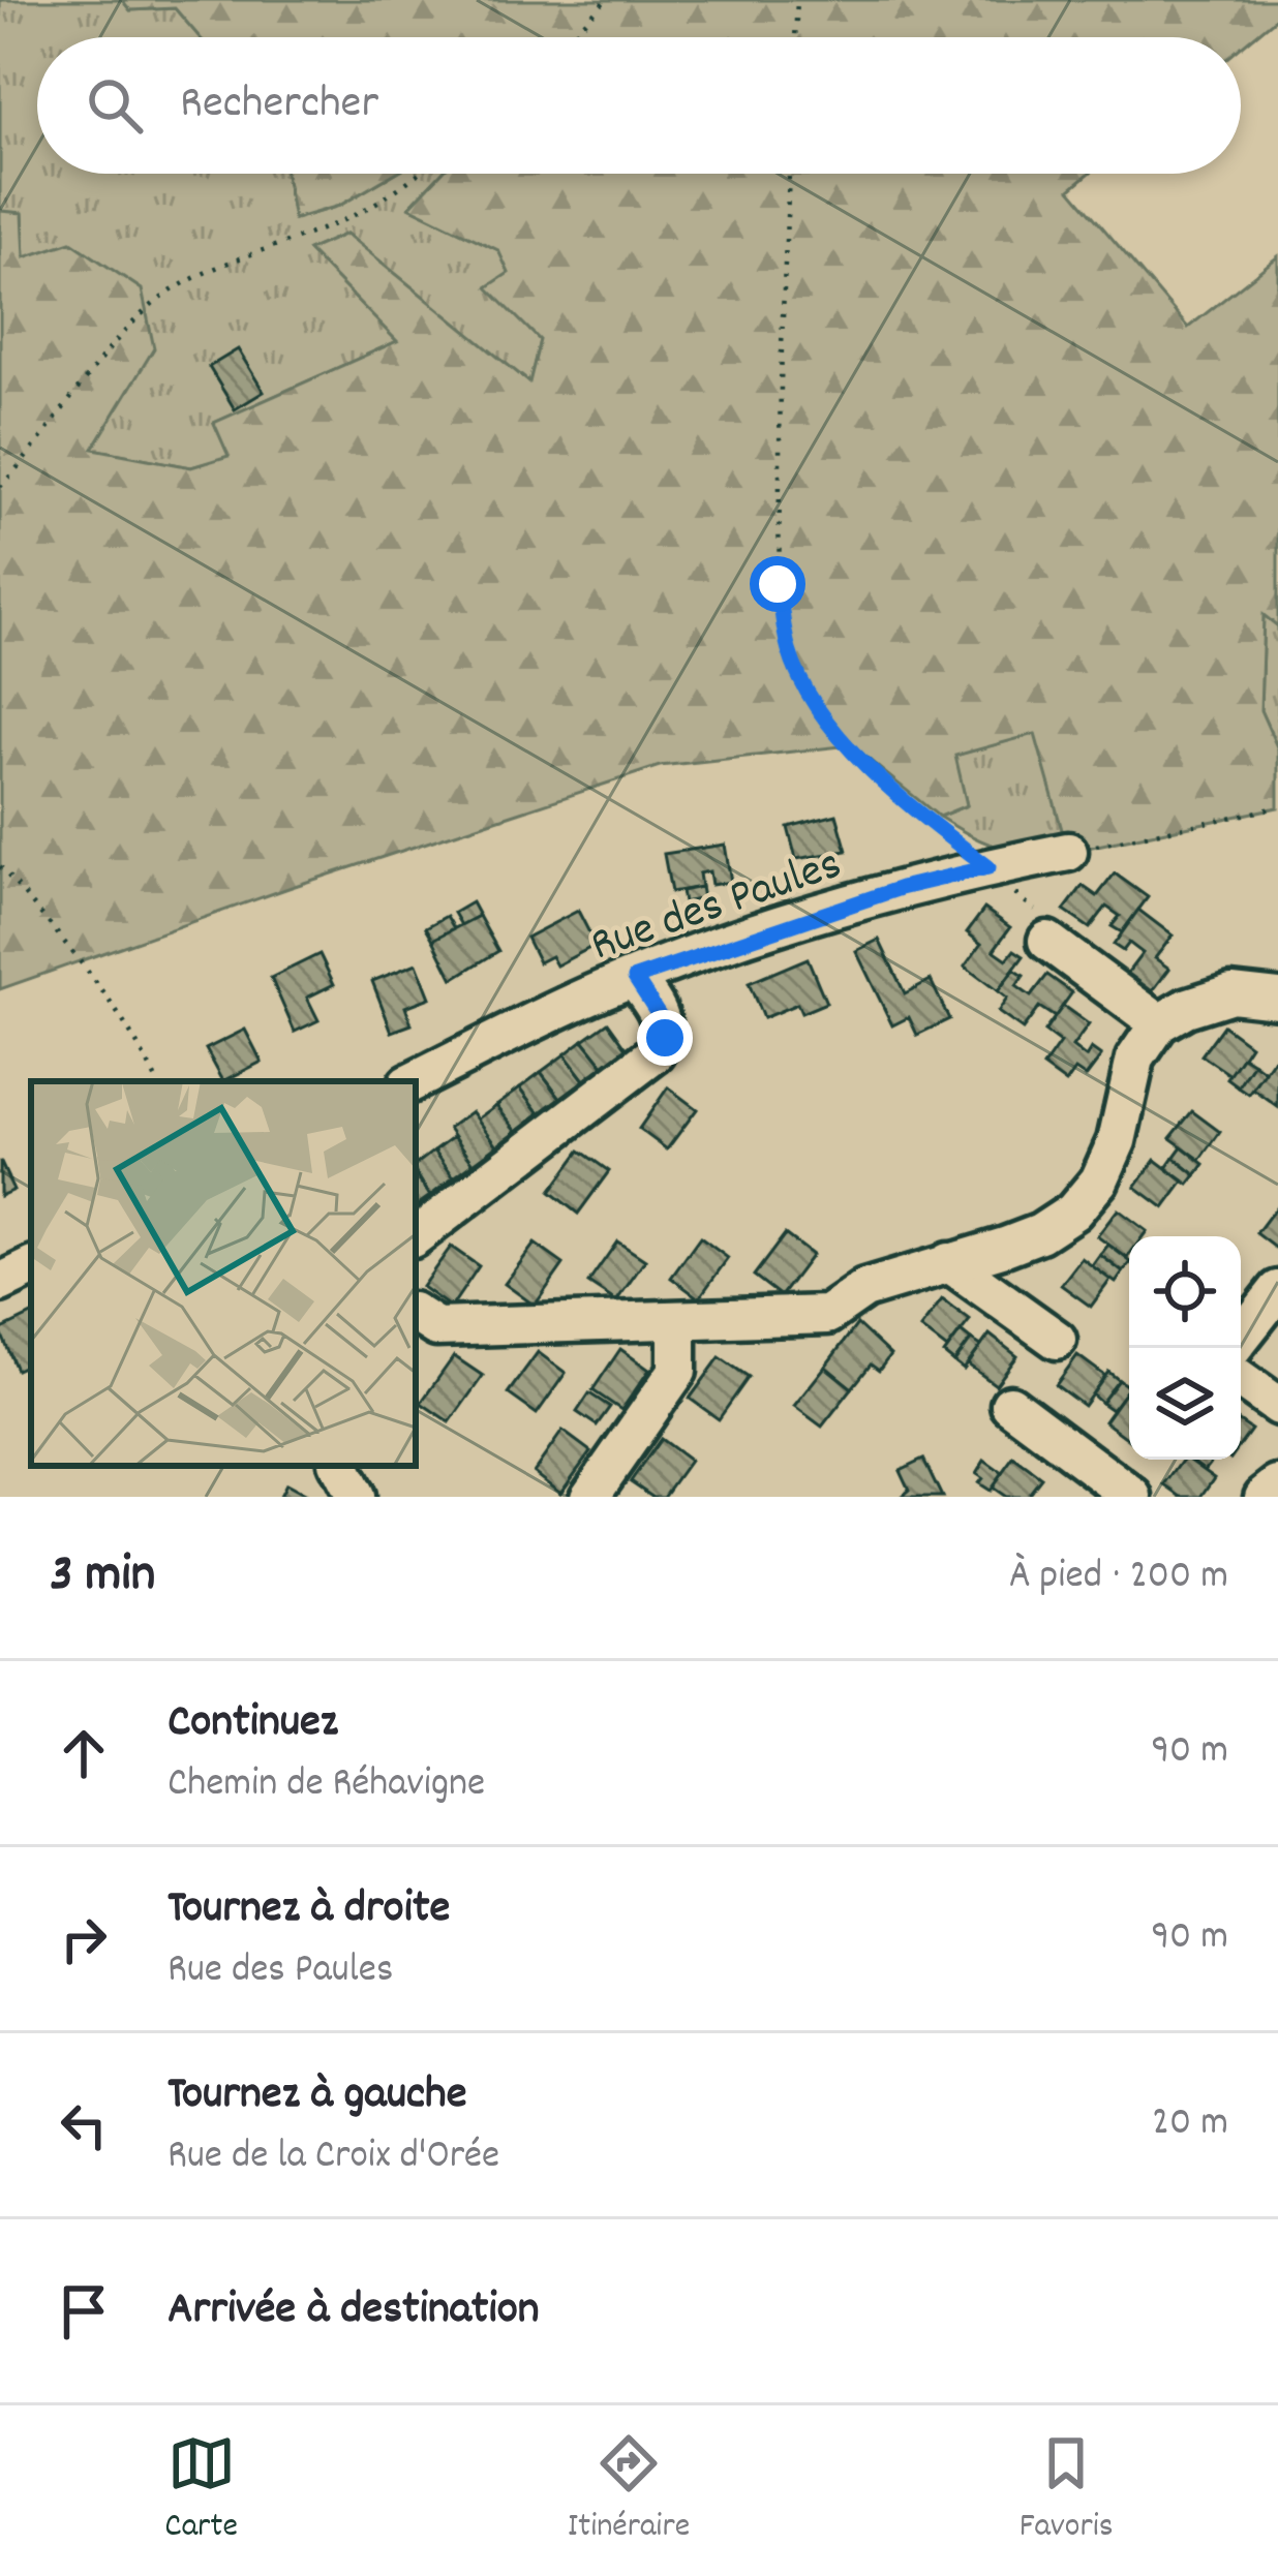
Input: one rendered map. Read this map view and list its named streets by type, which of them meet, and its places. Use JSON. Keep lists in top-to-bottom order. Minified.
{"streets":{"street":["Rue des Paules"]},"page":{"search":"Rechercher","heading":["3 min","À pied · 200 m"],"list":[["Continuez","Chemin de Réhavigne","90 m"],["Tournez à droite","Rue des Paules","90 m"],["Tournez à gauche","Rue de la Croix d'Orée","20 m"],"Arrivée à destination"],"nav":["Carte","Itinéraire","Favoris"]}}
